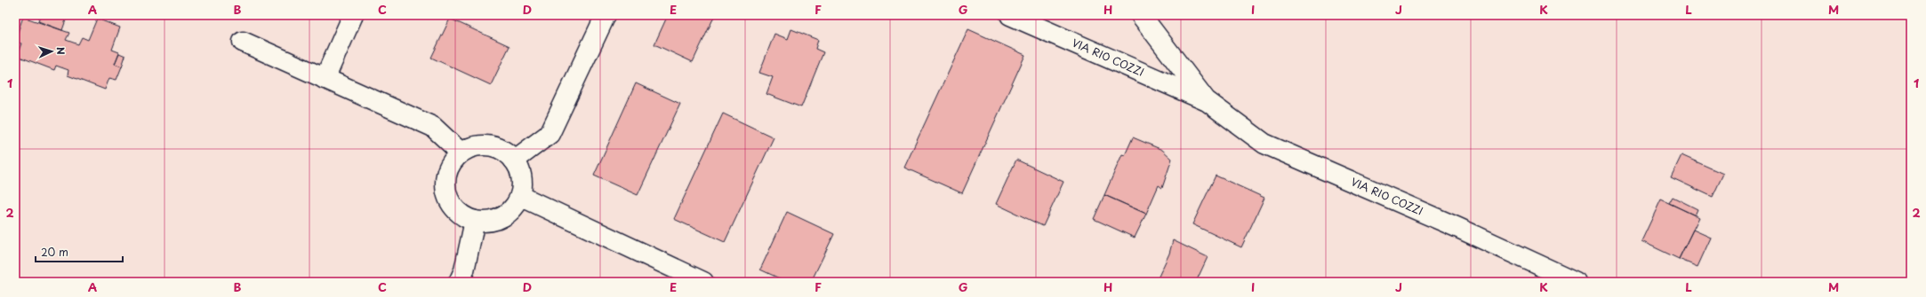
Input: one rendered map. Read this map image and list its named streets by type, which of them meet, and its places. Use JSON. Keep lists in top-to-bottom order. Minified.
{"streets":{"street":["VIA RIO COZZI"]},"scale_bar":"20 m","north":"right","grid":{"columns":["A","B","C","D","E","F","G","H","I","J","K","L","M"],"rows":["1","2"]}}
